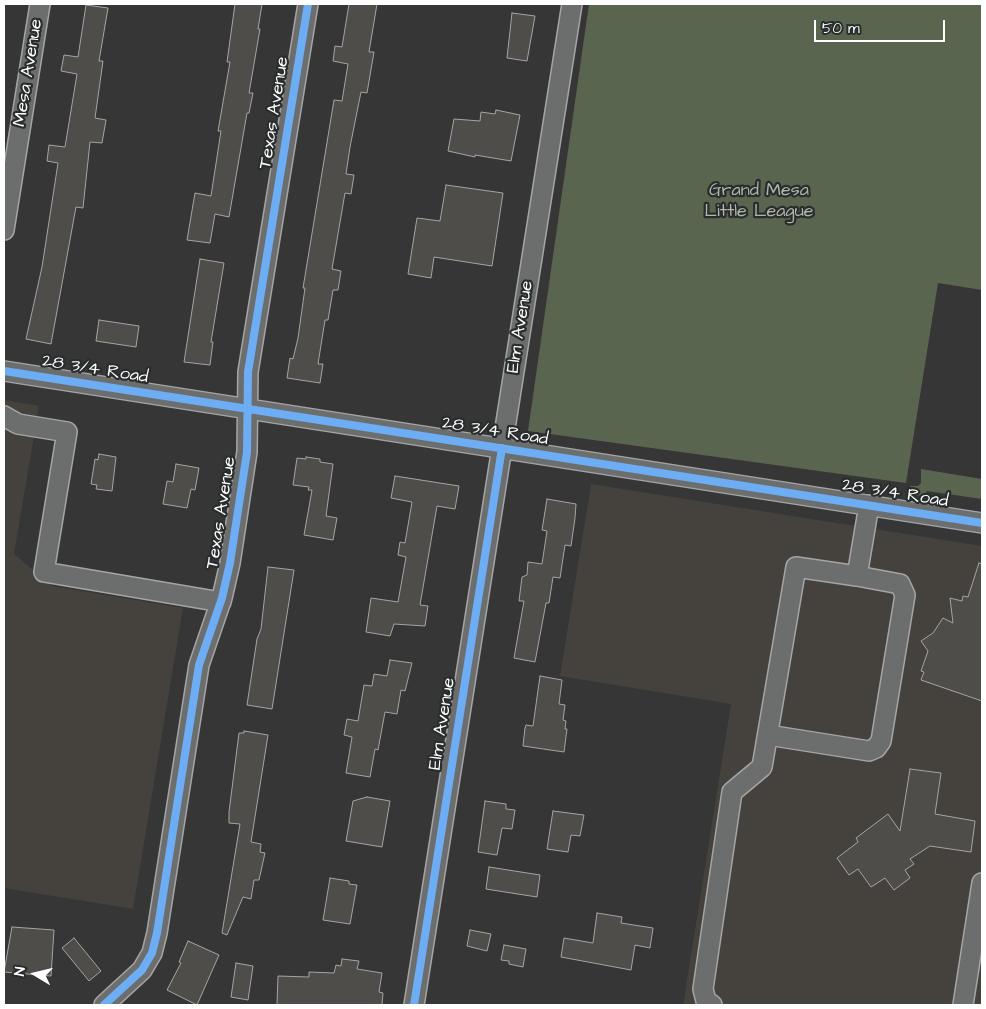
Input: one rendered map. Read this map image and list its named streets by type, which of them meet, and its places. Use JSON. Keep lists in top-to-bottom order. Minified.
{"streets":{"street":["Mesa Avenue","Texas Avenue","Elm Avenue","28 3/4 Road"]},"crossings":[["Texas Avenue","28 3/4 Road"],["Elm Avenue","28 3/4 Road"]],"parks":["Grand Mesa Little League"],"scale_bar":"50 m","north":"left"}
